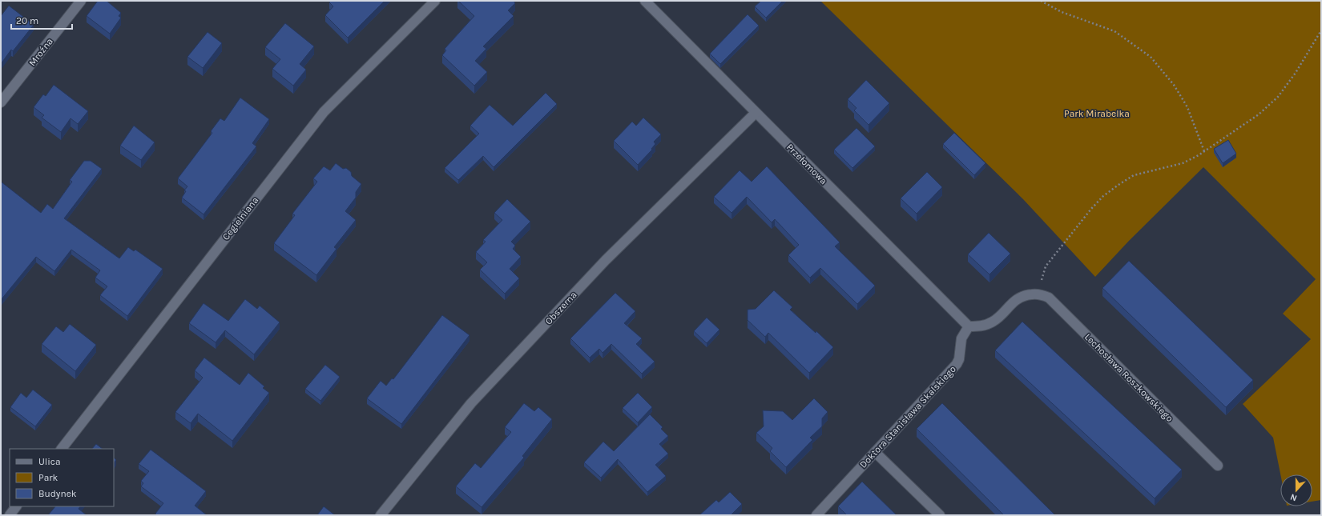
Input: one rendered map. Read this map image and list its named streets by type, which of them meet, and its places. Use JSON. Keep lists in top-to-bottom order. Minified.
{"streets":{"street":["Mroźna","Przełomowa","Cegielniana","Obszerna","Lechosława Roszkowskiego","Doktora Stanisława Skalskiego"]},"crossings":[["Przełomowa","Obszerna"],["Przełomowa","Doktora Stanisława Skalskiego"]],"parks":["Park Mirabelka"],"legend":["Ulica","Park","Budynek"],"scale_bar":"20 m","north":"bottom"}
